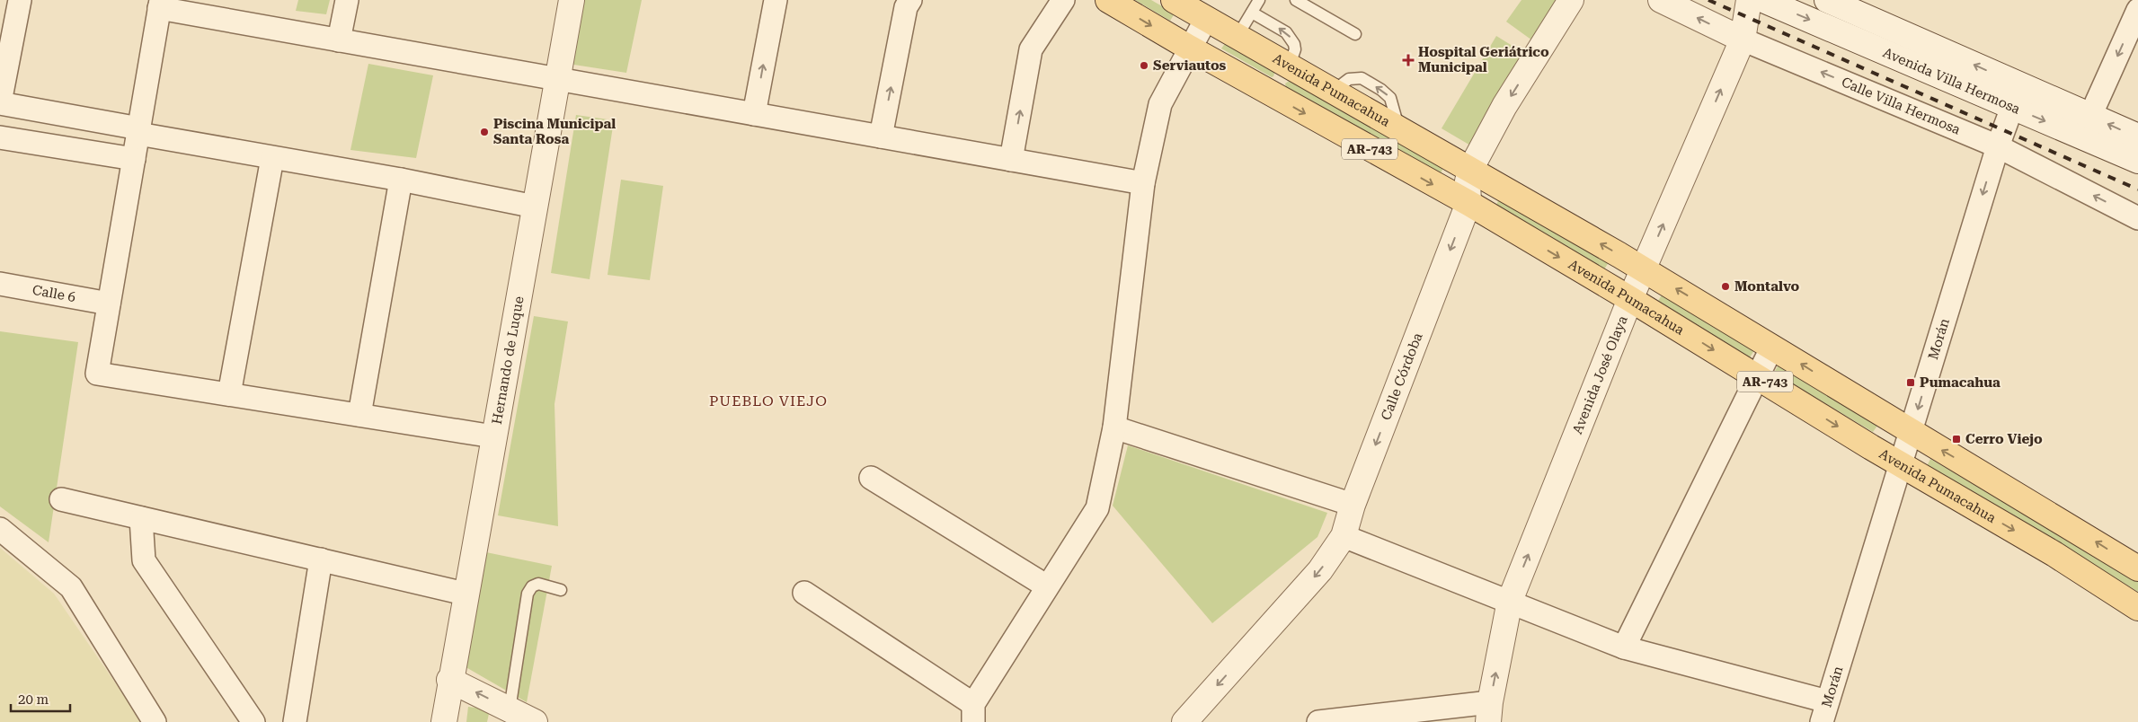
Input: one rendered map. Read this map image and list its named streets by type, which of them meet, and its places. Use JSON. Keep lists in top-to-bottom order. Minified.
{"streets":{"main road":["Avenida Pumacahua","AR-743"],"street":["Avenida Villa Hermosa","Calle Villa Hermosa","Calle 6","Morán","Hernando de Luque","Calle Córdoba","Avenida José Olaya"]},"crossings":[["Avenida Villa Hermosa","Morán"],["Avenida Villa Hermosa","Avenida José Olaya"],["Avenida Pumacahua","Morán"],["Avenida Pumacahua","Calle Córdoba"],["Avenida Pumacahua","Avenida José Olaya"],["Calle Villa Hermosa","Morán"],["Calle Villa Hermosa","Avenida José Olaya"]],"one_way":["Calle Villa Hermosa","Morán","Calle Córdoba"],"districts":["PUEBLO VIEJO"],"places":{"health":["Hospital Geriátrico Municipal"],"other":["Serviautos","Piscina Municipal Santa Rosa","Montalvo"],"transit":["Pumacahua","Cerro Viejo"]},"scale_bar":"20 m"}
